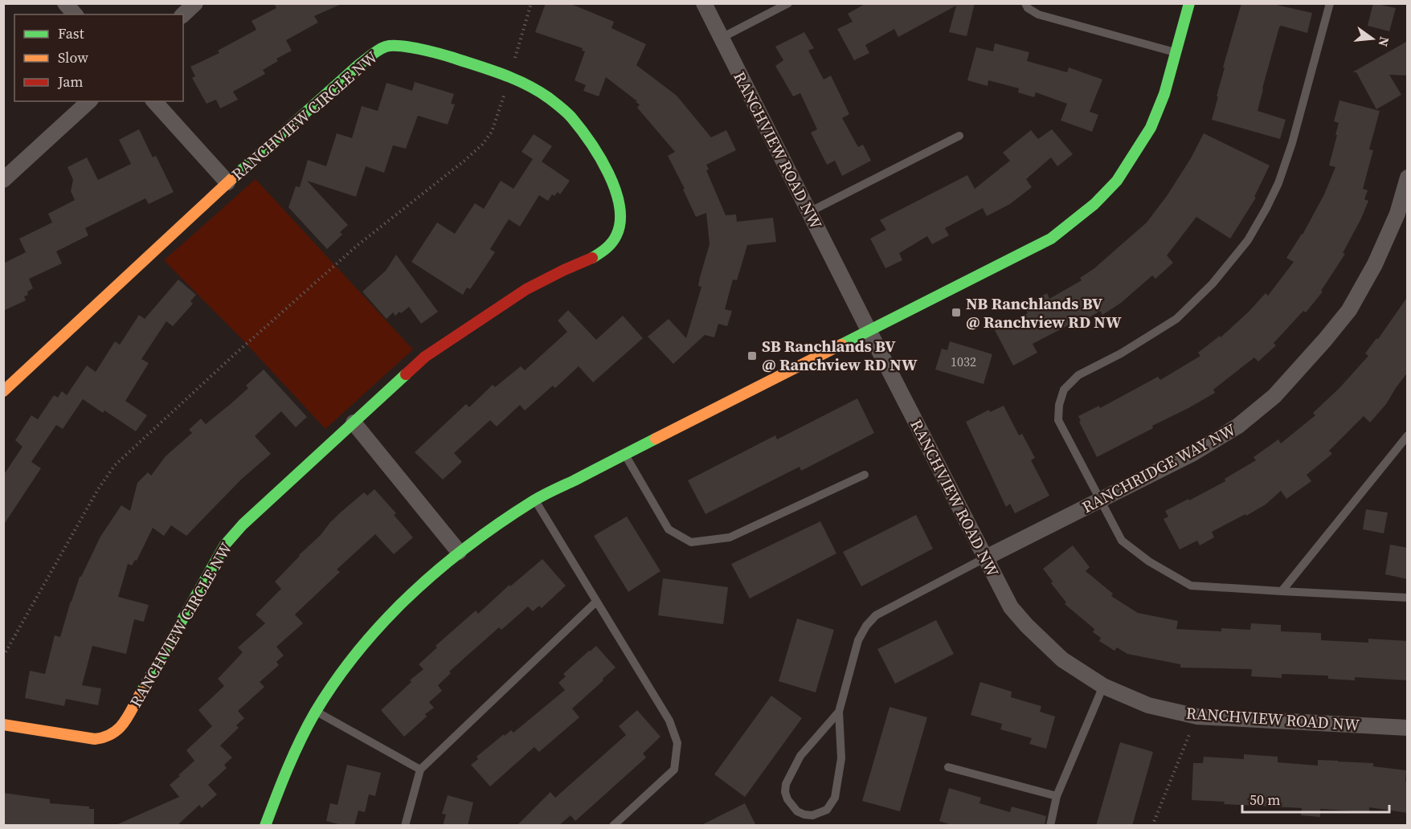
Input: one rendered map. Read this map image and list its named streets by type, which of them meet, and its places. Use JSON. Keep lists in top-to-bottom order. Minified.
{"streets":{"street":["RANCHVIEW CIRCLE NW","RANCHVIEW ROAD NW","RANCHRIDGE WAY NW"]},"crossings":[["RANCHVIEW ROAD NW","RANCHRIDGE WAY NW"]],"places":{"transit":["NB Ranchlands BV @ Ranchview RD NW","SB Ranchlands BV @ Ranchview RD NW"]},"house_numbers":["1032"],"legend":["Fast","Slow","Jam"],"scale_bar":"50 m","north":"right"}
